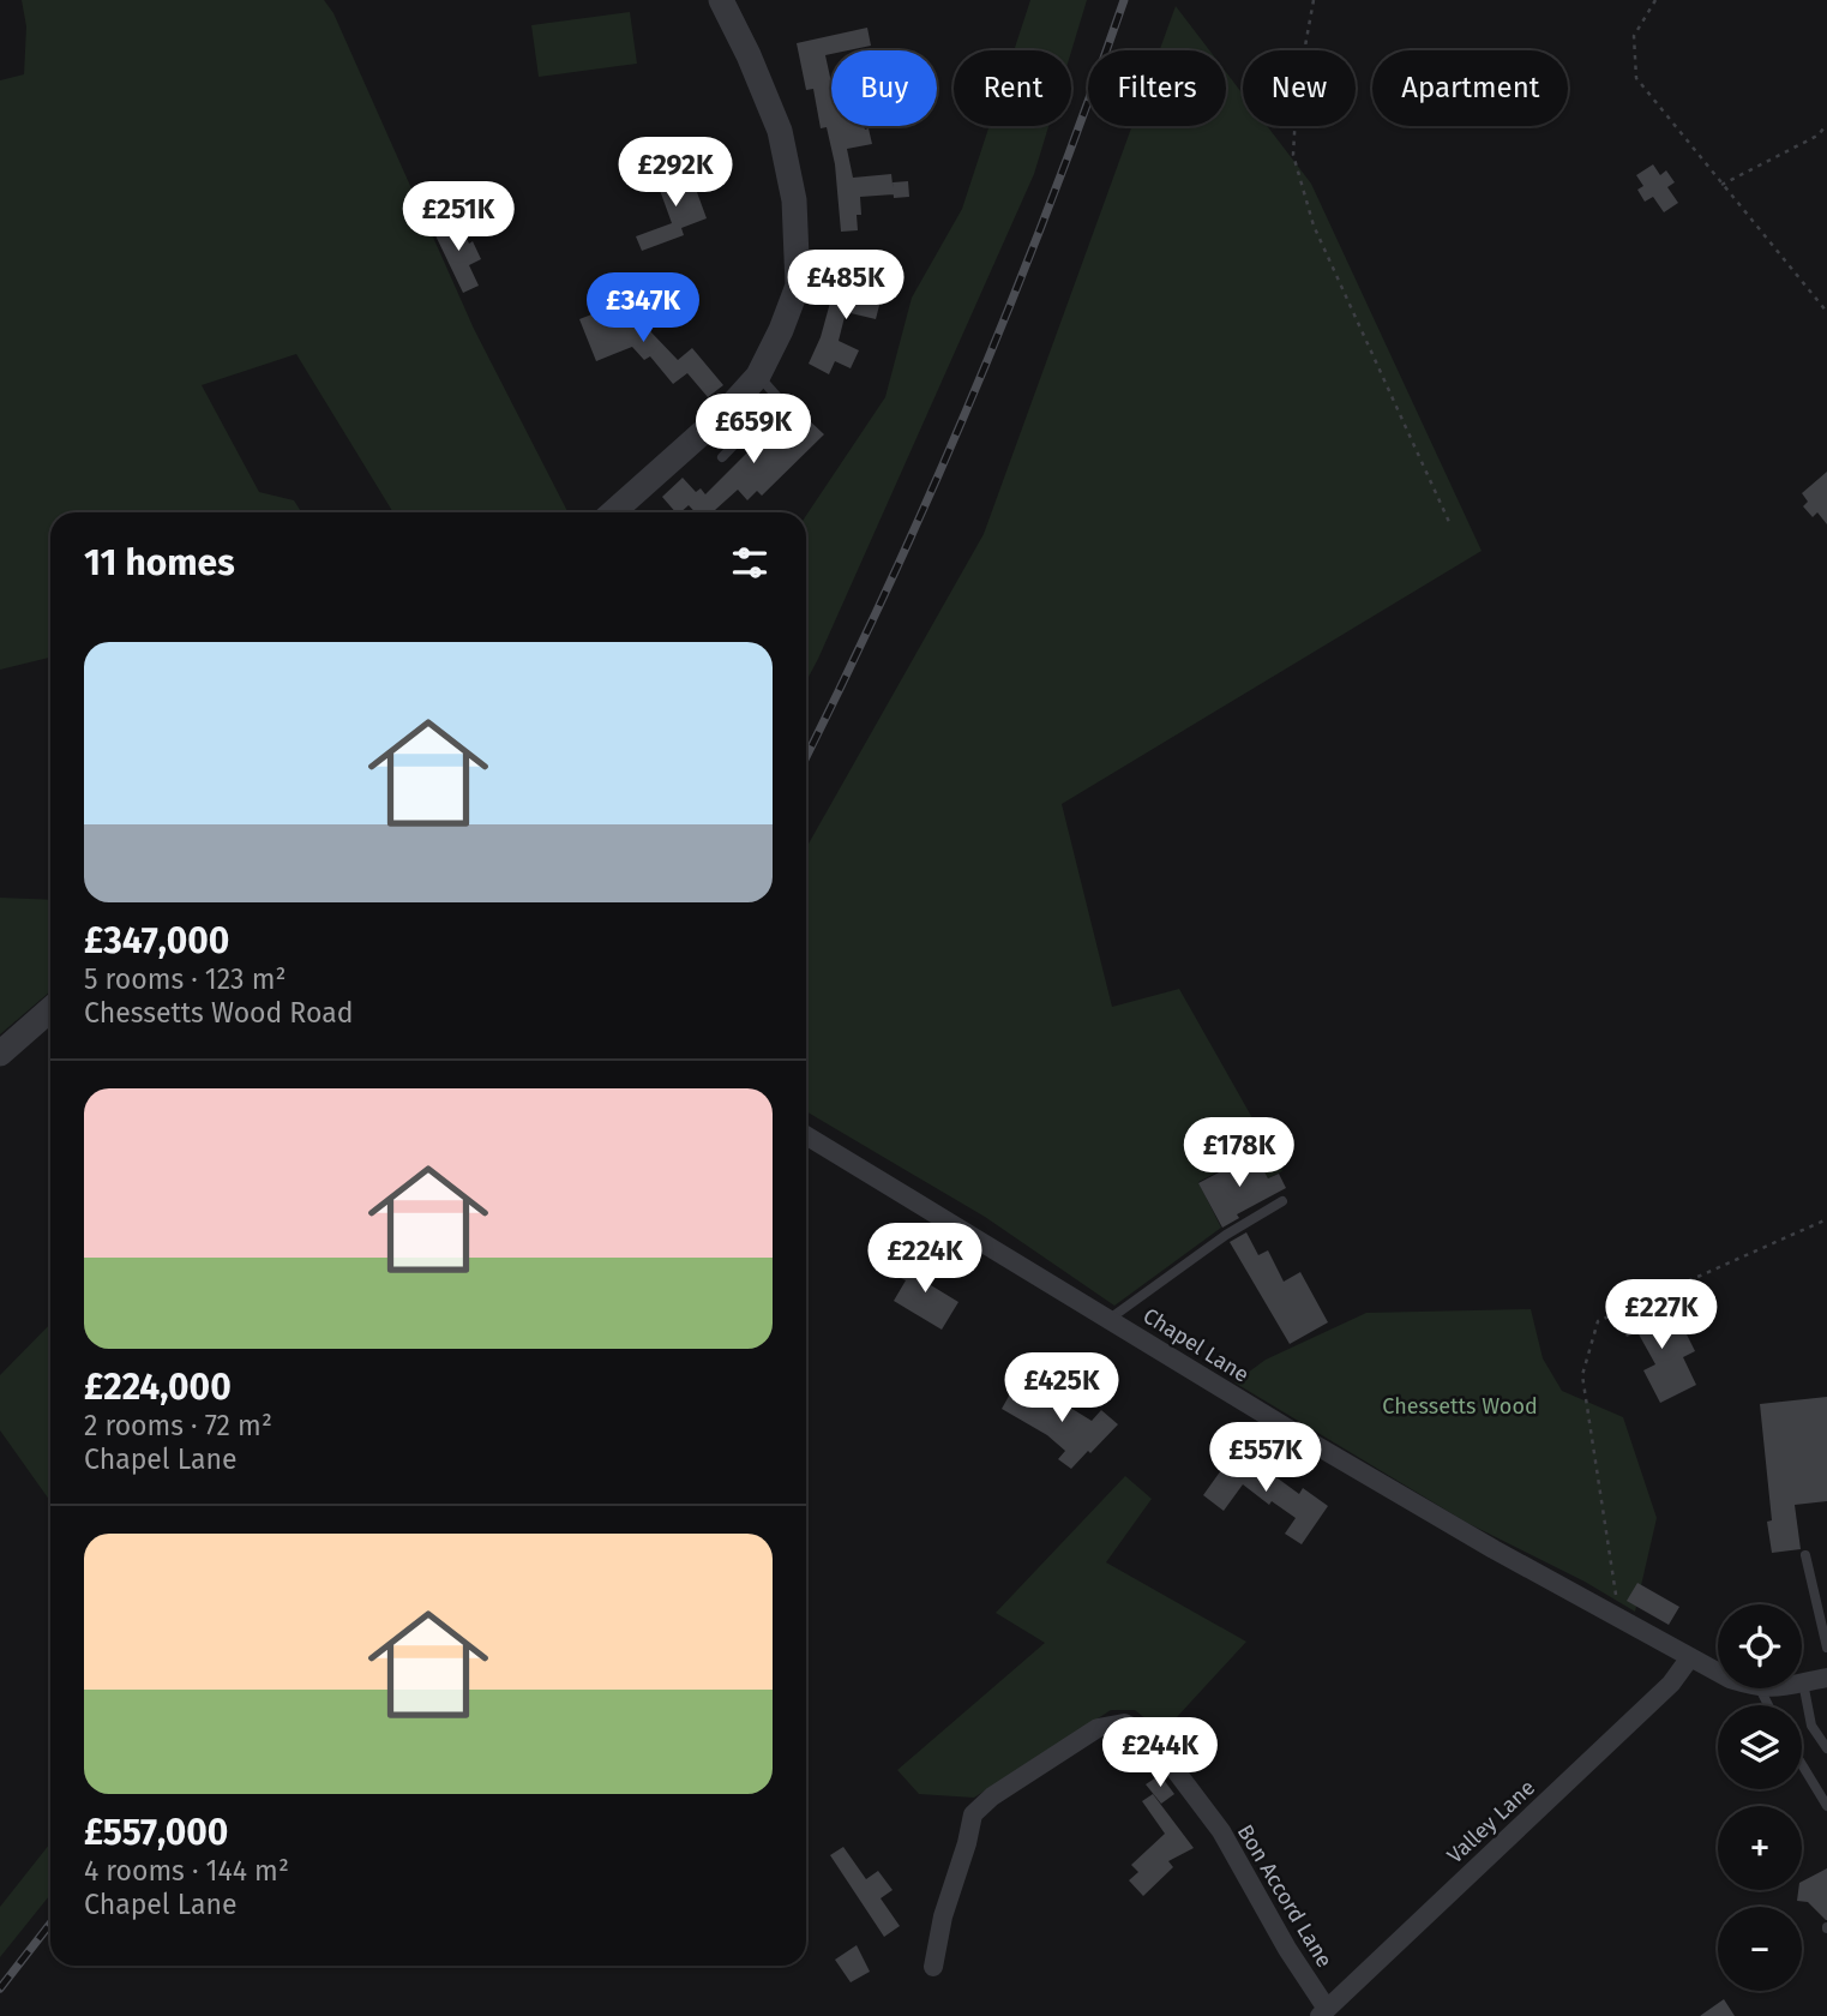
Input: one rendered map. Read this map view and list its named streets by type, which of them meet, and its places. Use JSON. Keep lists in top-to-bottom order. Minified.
{"streets":{"street":["Chapel Lane","Valley Lane","Bon Accord Lane"]},"crossings":[["Chapel Lane","Valley Lane"],["Valley Lane","Bon Accord Lane"]],"parks":["Chessetts Wood"],"page":{"chip":["Buy","Rent","Filters","New","Apartment"],"price":["£292K","£251K","£485K","£347K","£659K","£178K","£224K","£227K","£425K","£557K","£244K"],"heading":"11 homes","list":[{"name":"£347,000","note":"5 rooms · 123 m² · Chessetts Wood Road"},{"name":"£224,000","note":"2 rooms · 72 m² · Chapel Lane"},{"name":"£557,000","note":"4 rooms · 144 m² · Chapel Lane"}],"map_buttons":["+","−"]}}
